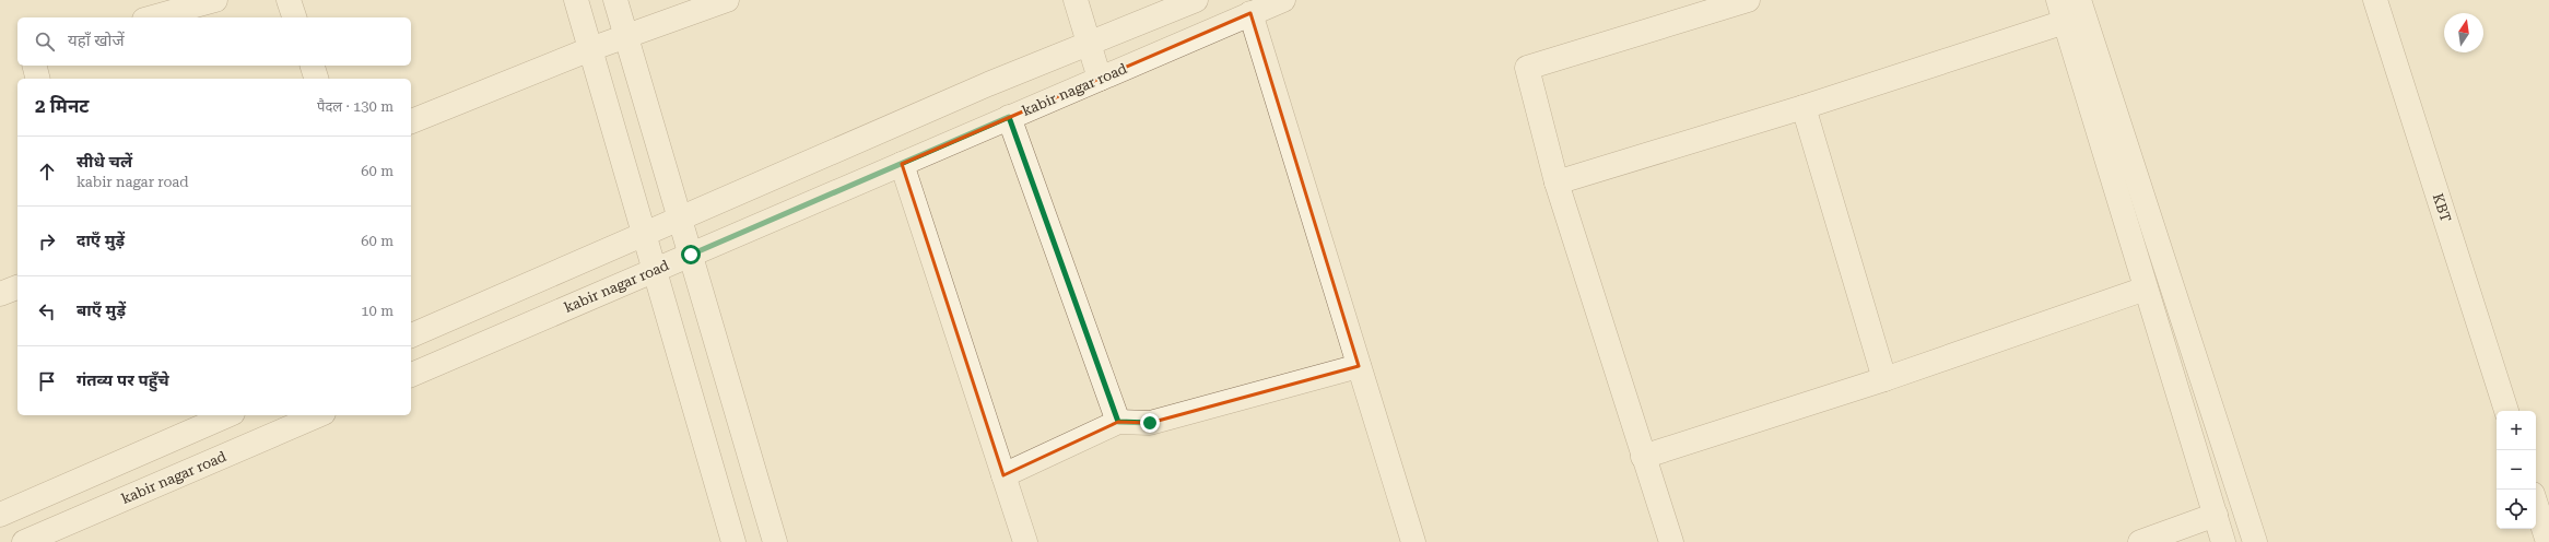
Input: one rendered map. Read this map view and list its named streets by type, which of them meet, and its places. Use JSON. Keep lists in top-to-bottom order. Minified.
{"streets":{"street":["kabir nagar road","KBT"]},"north":"top","page":{"search":"यहाँ खोजें","heading":["2 मिनट","पैदल · 130 m"],"list":[["सीधे चलें","kabir nagar road","60 m"],["दाएँ मुड़ें","60 m"],["बाएँ मुड़ें","10 m"],"गंतव्य पर पहुँचे"],"map_buttons":["+","−"]}}
